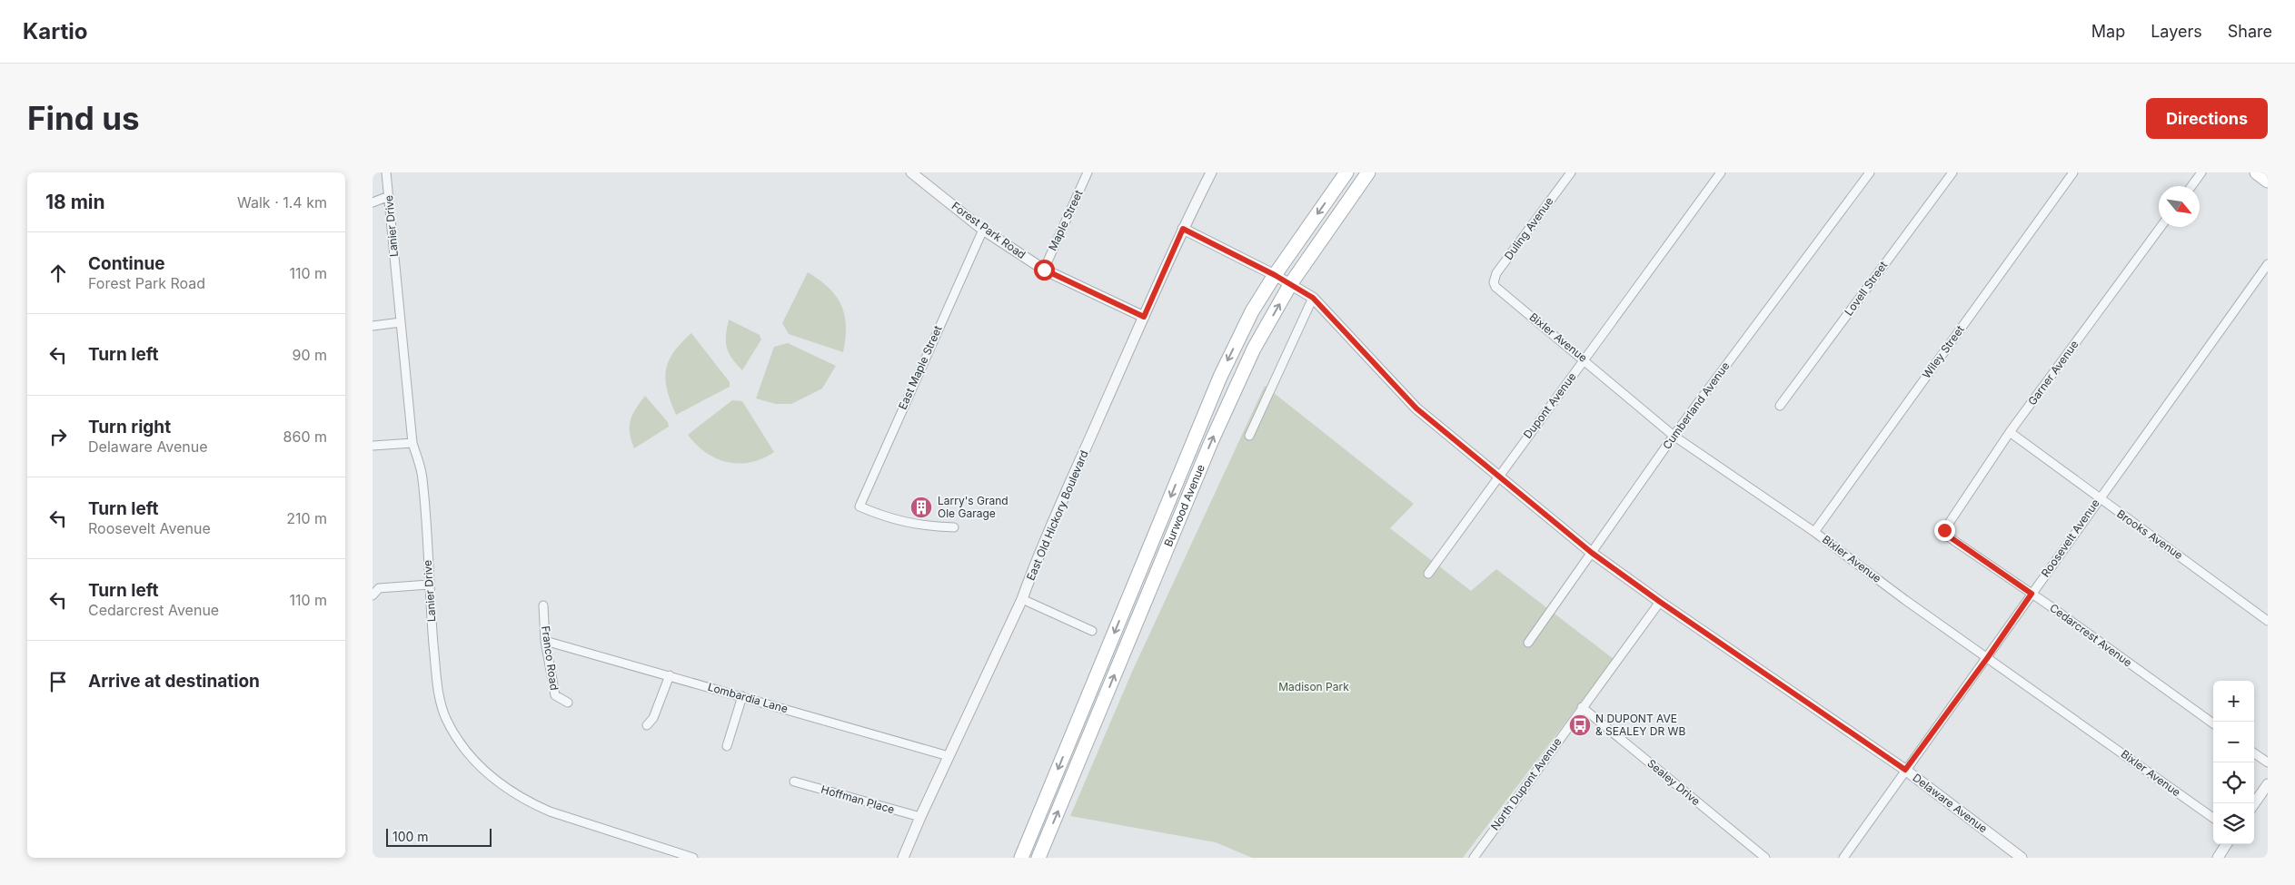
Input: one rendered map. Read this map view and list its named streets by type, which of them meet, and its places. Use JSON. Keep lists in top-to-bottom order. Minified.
{"streets":{"main road":["Burwood Avenue"],"street":["Maple Street","Lanier Drive","Duling Avenue","Forest Park Road","Lovell Street","Bixler Avenue","Wiley Street","East Maple Street","Garner Avenue","Dupont Avenue","Cumberland Avenue","East Old Hickory Boulevard","Brooks Avenue","Roosevelt Avenue","Cedarcrest Avenue","Franco Road","Lombardia Lane","Sealey Drive","North Dupont Avenue","Hoffman Place","Delaware Avenue"]},"crossings":[["Maple Street","Forest Park Road"],["Duling Avenue","Bixler Avenue"],["Forest Park Road","East Maple Street"],["Forest Park Road","East Old Hickory Boulevard"],["Bixler Avenue","Wiley Street"],["Bixler Avenue","Dupont Avenue"],["Bixler Avenue","Cumberland Avenue"],["Bixler Avenue","Roosevelt Avenue"],["Garner Avenue","Brooks Avenue"],["Garner Avenue","Cedarcrest Avenue"],["Dupont Avenue","Delaware Avenue"],["Cumberland Avenue","Delaware Avenue"],["Burwood Avenue","Delaware Avenue"],["East Old Hickory Boulevard","Lombardia Lane"],["East Old Hickory Boulevard","Hoffman Place"],["East Old Hickory Boulevard","Delaware Avenue"],["Brooks Avenue","Roosevelt Avenue"],["Roosevelt Avenue","Cedarcrest Avenue"],["Roosevelt Avenue","Delaware Avenue"],["Franco Road","Lombardia Lane"],["Sealey Drive","North Dupont Avenue"],["North Dupont Avenue","Delaware Avenue"]],"parks":["Madison Park"],"places":{"building":["Larry's Grand Ole Garage"],"bus stop":["N DUPONT AVE & SEALEY DR WB"]},"scale_bar":"100 m","north":"bottom right","page":{"header":"Kartio","nav":["Map","Layers","Share"],"buttons":"Directions","title":"Find us","heading":["18 min","Walk · 1.4 km"],"list":[["Continue","Forest Park Road","110 m"],["Turn left","90 m"],["Turn right","Delaware Avenue","860 m"],["Turn left","Roosevelt Avenue","210 m"],["Turn left","Cedarcrest Avenue","110 m"],"Arrive at destination"],"map_buttons":["+","−"],"scale":"100 m"}}
